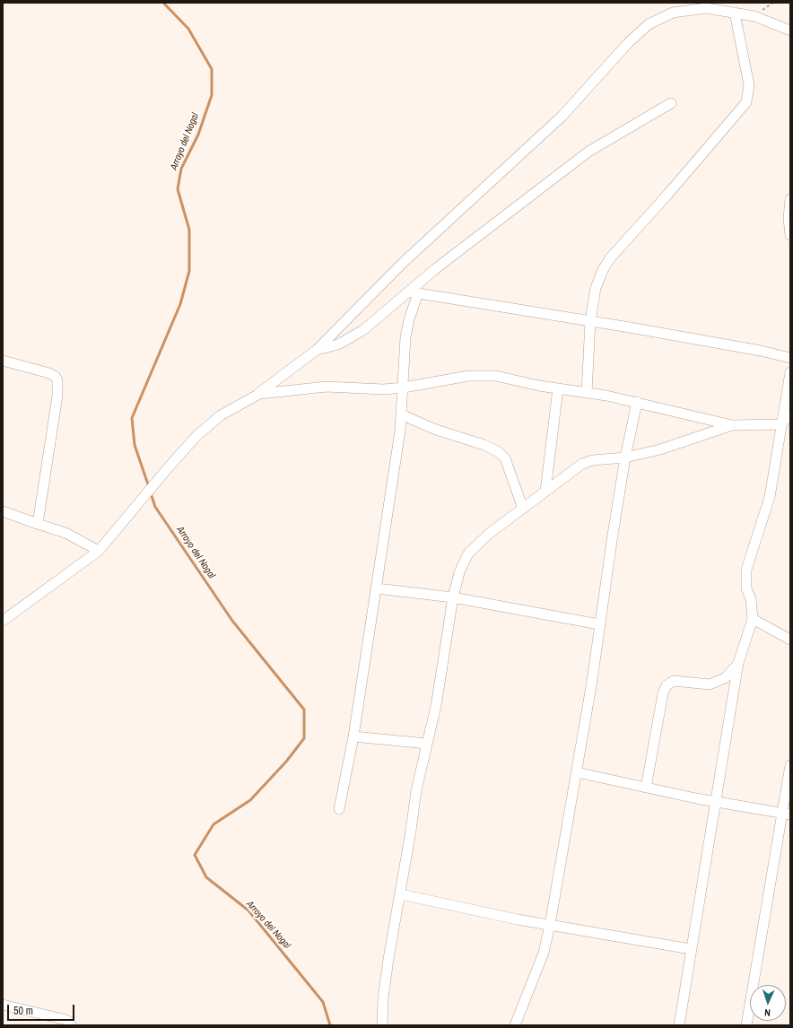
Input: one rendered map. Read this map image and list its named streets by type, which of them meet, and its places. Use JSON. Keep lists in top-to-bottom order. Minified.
{"water":["Arroyo del Nogal"],"scale_bar":"50 m","north":"bottom"}
